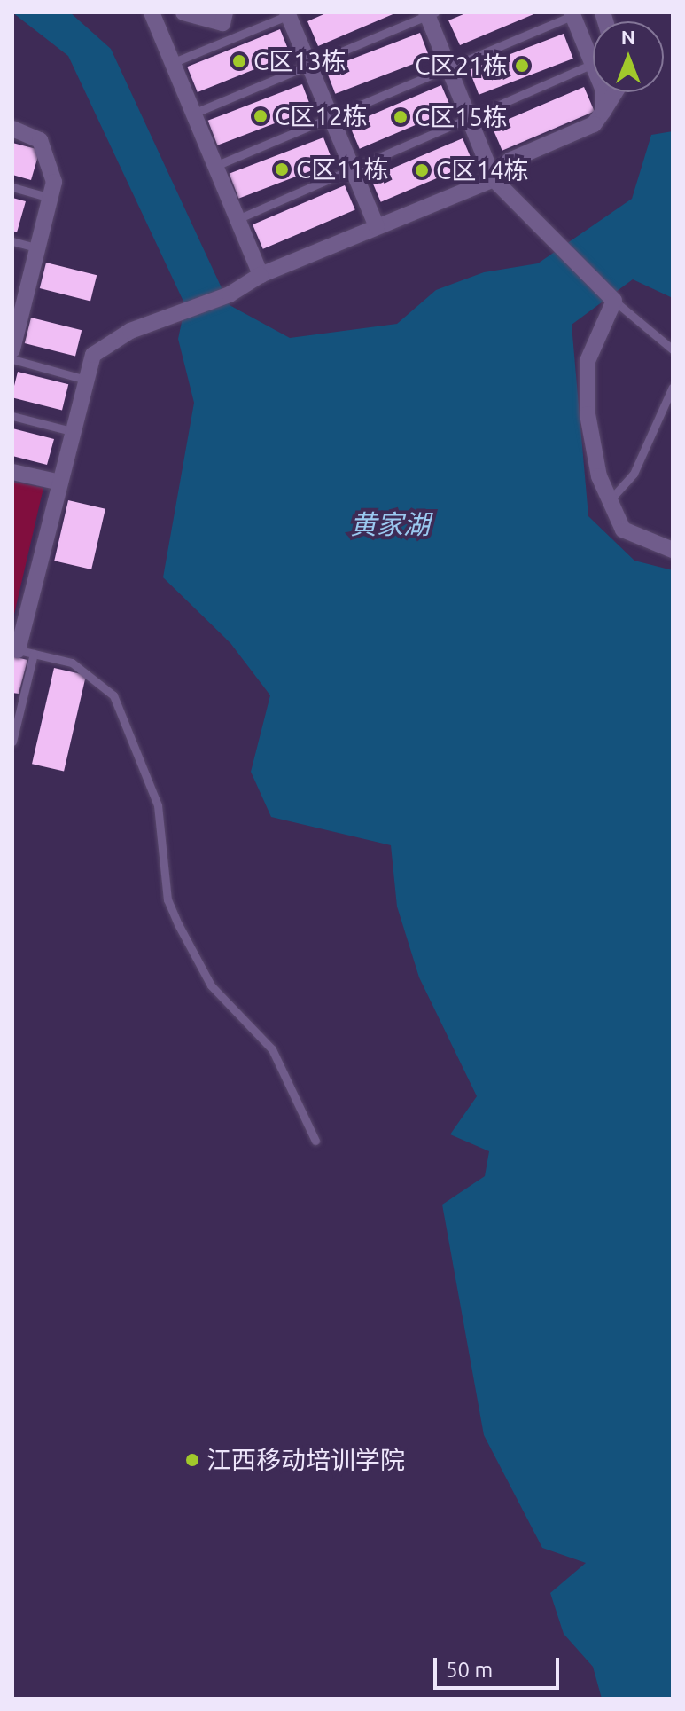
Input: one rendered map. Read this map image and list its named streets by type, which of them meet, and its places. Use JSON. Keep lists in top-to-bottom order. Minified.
{"water":["黄家湖"],"places":["C区13栋","C区21栋","C区12栋","C区15栋","C区11栋","C区14栋","江西移动培训学院"],"scale_bar":"50 m","north":"top"}
